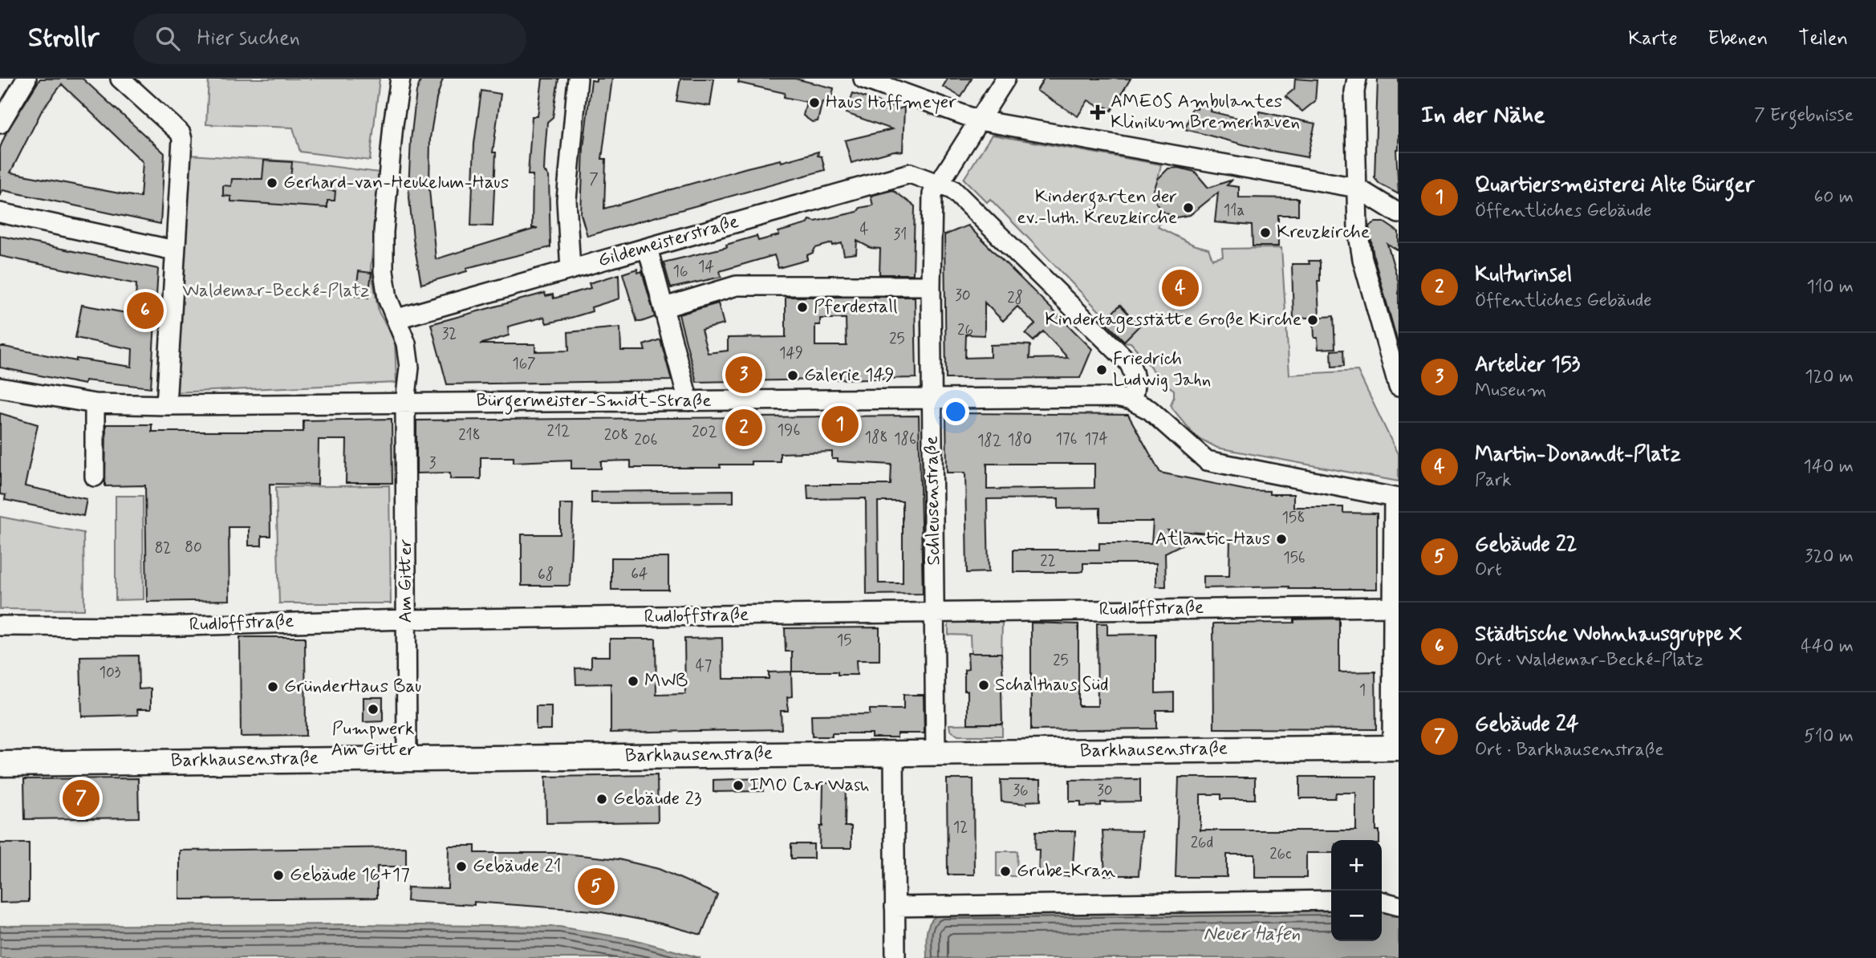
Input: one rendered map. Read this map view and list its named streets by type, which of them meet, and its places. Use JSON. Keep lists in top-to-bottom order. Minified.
{"streets":{"main road":["Barkhausenstraße"],"street":["Gildemeisterstraße","Bürgermeister-Smidt-Straße","Schleusenstraße","Am Gitter","Rudloffstraße"]},"crossings":[["Gildemeisterstraße","Bürgermeister-Smidt-Straße"],["Gildemeisterstraße","Schleusenstraße"],["Bürgermeister-Smidt-Straße","Schleusenstraße"],["Bürgermeister-Smidt-Straße","Am Gitter"],["Schleusenstraße","Rudloffstraße"],["Schleusenstraße","Barkhausenstraße"],["Am Gitter","Rudloffstraße"],["Am Gitter","Barkhausenstraße"]],"water":["Neuer Hafen"],"parks":["Waldemar-Becké-Platz"],"places":{"other":["Haus Hoffmeyer","Gerhard-van-Heukelum-Haus","Kindergarten der ev.-luth. Kreuzkirche","Kreuzkirche","Pferdestall","Kindertagesstätte Große Kirche","Friedrich Ludwig Jahn","Galerie 149","Atlantic-Haus","MWB","Schalthaus Süd","GründerHaus Bau","Pumpwerk Am Gitter","IMO Car Wash","Gebäude 23","Gebäude 21","Grube-Kran","Gebäude 16+17"],"health":["AMEOS Ambulantes Klinikum Bremerhaven"]},"house_numbers":["7","11a","4","31","14","16","30","28","26","32","25","149","167","196","212","202","218","208","188","186","176","174","206","180","182","3","158","80","82","156","22","64","68","15","25","47","103","1","36","30","12","26d","26c"],"page":{"header":"Strollr","search":"Hier suchen","nav":["Karte","Ebenen","Teilen"],"heading":["In der Nähe","7 Ergebnisse"],"list":[{"mark":"1","name":"Quartiersmeisterei Alte Bürger","note":"Öffentliches Gebäude","value":"60 m"},{"mark":"2","name":"Kulturinsel","note":"Öffentliches Gebäude","value":"110 m"},{"mark":"3","name":"Artelier 153","note":"Museum","value":"120 m"},{"mark":"4","name":"Martin-Donandt-Platz","note":"Park","value":"140 m"},{"mark":"5","name":"Gebäude 22","note":"Ort","value":"320 m"},{"mark":"6","name":"Städtische Wohnhausgruppe X","note":"Ort · Waldemar-Becké-Platz","value":"440 m"},{"mark":"7","name":"Gebäude 24","note":"Ort · Barkhausenstraße","value":"510 m"}],"pins":["4","6","3","1","2","7","5"],"map_buttons":["+","−"]}}
